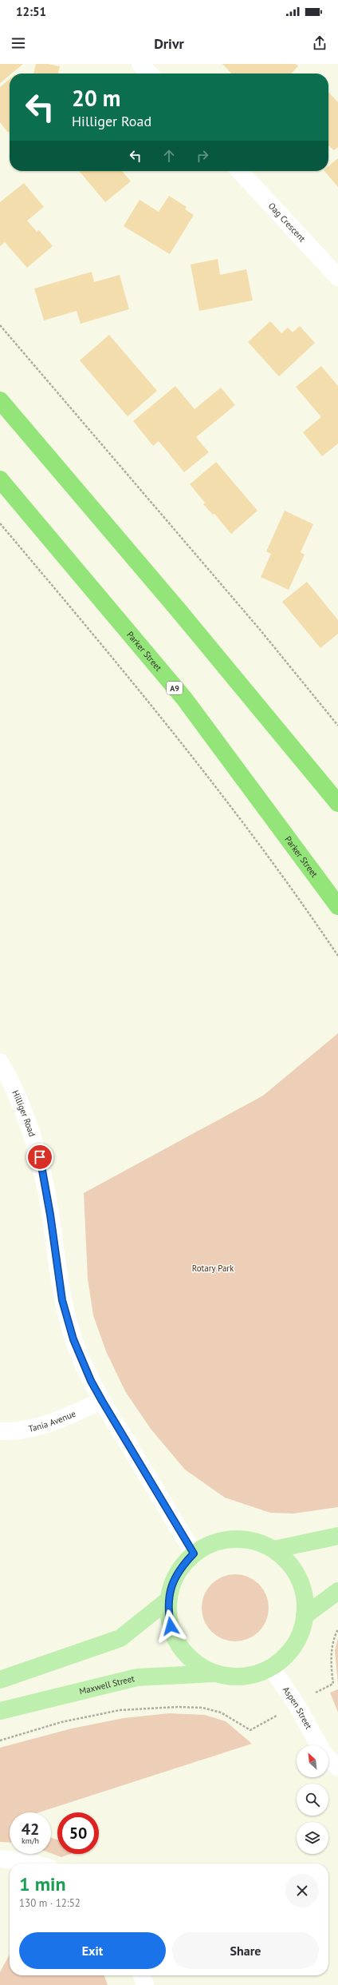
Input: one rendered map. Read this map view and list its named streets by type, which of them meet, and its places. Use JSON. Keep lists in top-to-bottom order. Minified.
{"streets":{"highway":["Parker Street","A9"],"main road":["Maxwell Street"],"street":["Oag Crescent","Hilliger Road","Tania Avenue","Aspen Street"]},"crossings":[["Hilliger Road","Tania Avenue"]],"parks":["Rotary Park"],"north":"top left","page":{"status":"12:51","header":"Drivr","turn":["20 m","Hilliger Road"],"speed":"42 km/h","limit":"50","heading":["1 min","130 m · 12:52"],"buttons":["Exit","Share"]}}
